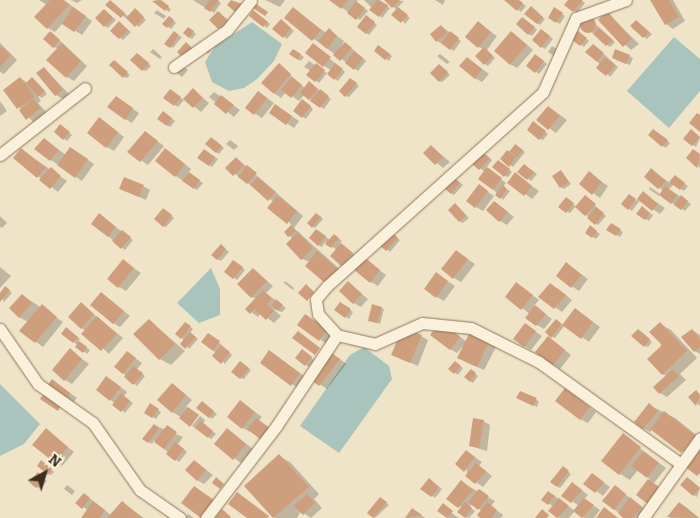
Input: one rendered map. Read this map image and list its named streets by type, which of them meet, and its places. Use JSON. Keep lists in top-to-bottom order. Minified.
{"north":"top right"}
